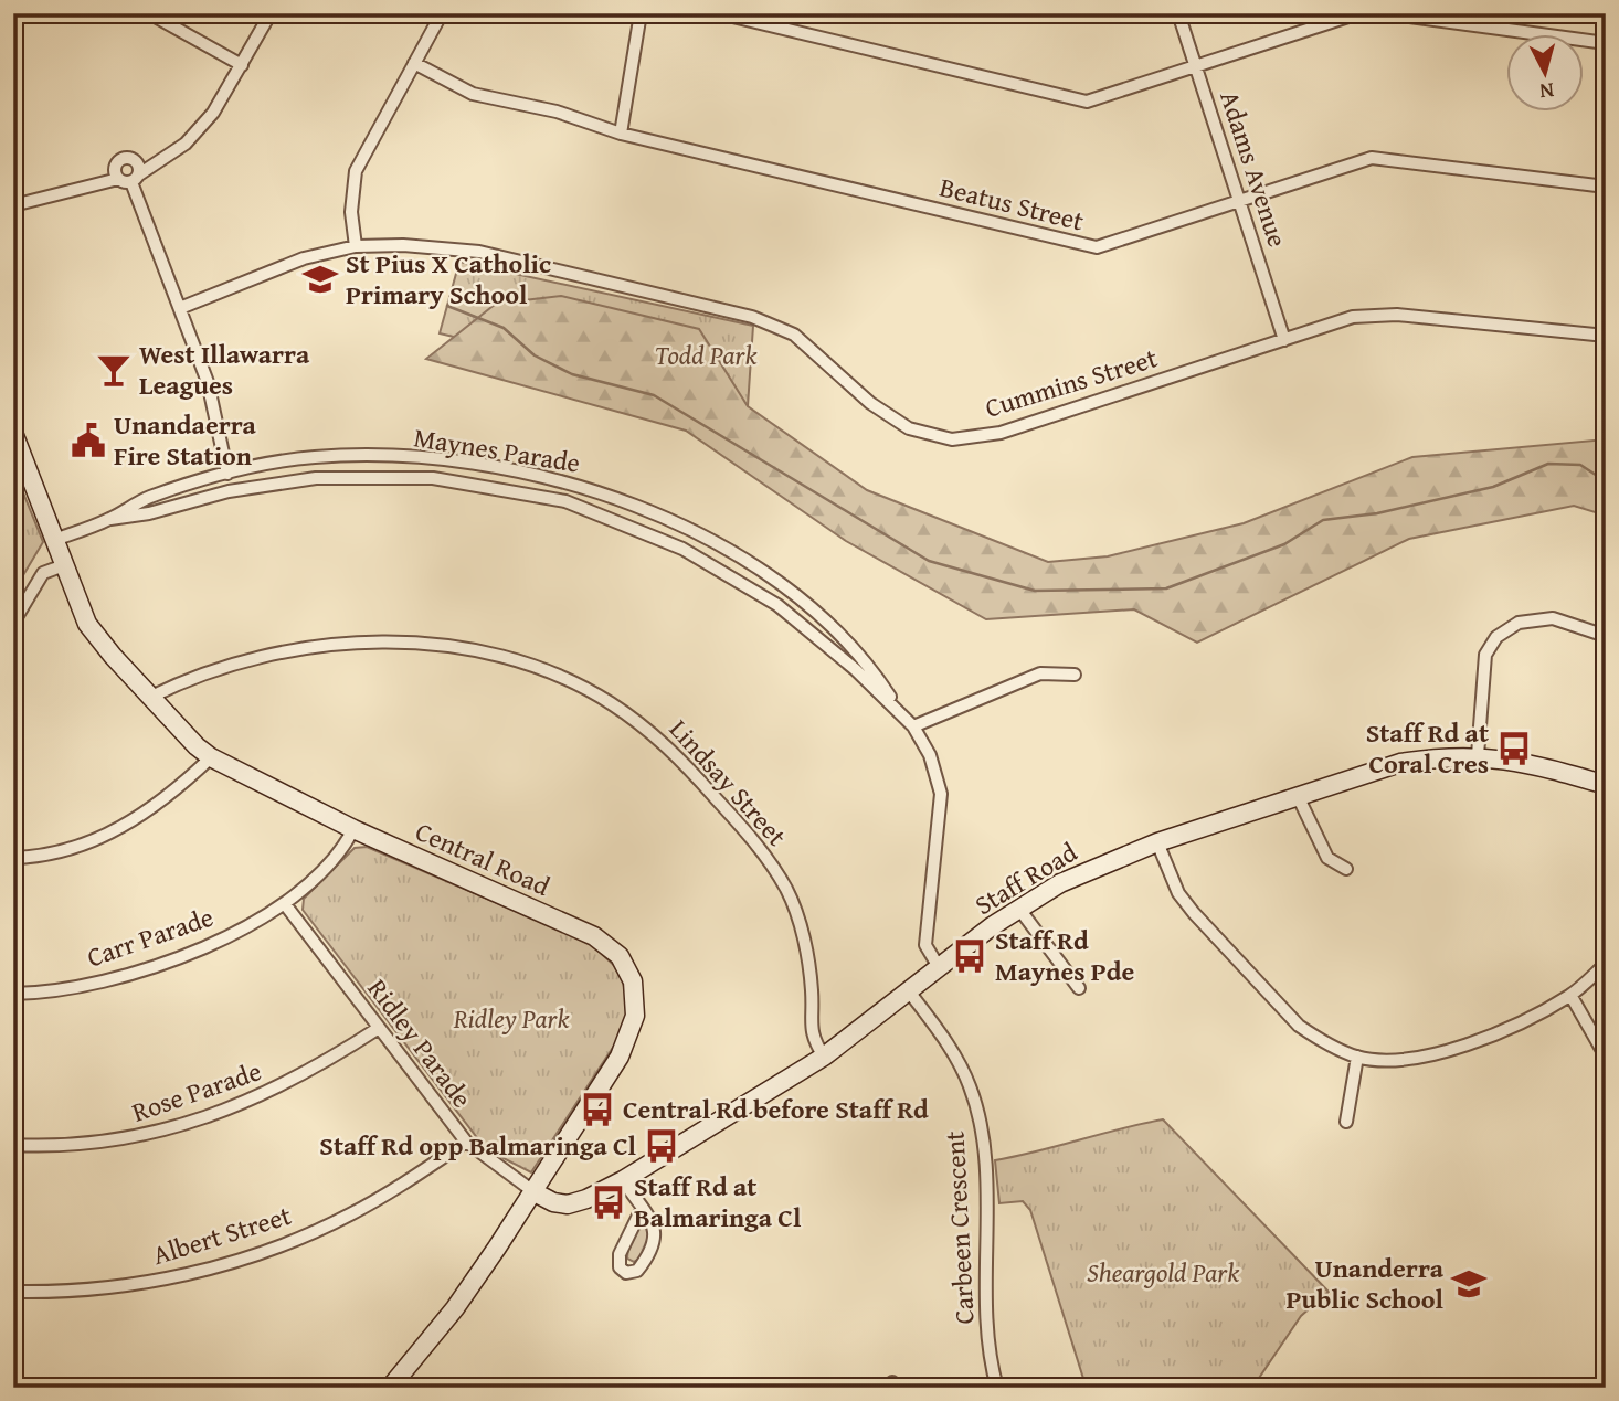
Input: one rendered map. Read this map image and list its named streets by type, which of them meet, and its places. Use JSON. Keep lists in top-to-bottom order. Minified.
{"streets":{"main road":["Central Road","Staff Road"],"street":["Adams Avenue","Beatus Street","Cummins Street","Maynes Parade","Lindsay Street","Carr Parade","Ridley Parade","Rose Parade","Carbeen Crescent","Albert Street"]},"crossings":[["Adams Avenue","Beatus Street"],["Adams Avenue","Cummins Street"],["Maynes Parade","Central Road"],["Maynes Parade","Staff Road"],["Lindsay Street","Central Road"],["Lindsay Street","Staff Road"],["Central Road","Staff Road"],["Central Road","Carr Parade"],["Central Road","Ridley Parade"],["Staff Road","Ridley Parade"],["Staff Road","Carbeen Crescent"],["Carr Parade","Ridley Parade"],["Ridley Parade","Rose Parade"],["Ridley Parade","Albert Street"]],"parks":["Todd Park","Ridley Park","Sheargold Park"],"places":{"school or university":["St Pius X Catholic Primary School","Unanderra Public School"],"bar":["West Illawarra Leagues"],"public building":["Unandaerra Fire Station"],"bus stop":["Staff Rd at Coral Cres","Staff Rd Maynes Pde","Central Rd before Staff Rd","Staff Rd opp Balmaringa Cl","Staff Rd at Balmaringa Cl"]},"north":"bottom"}
